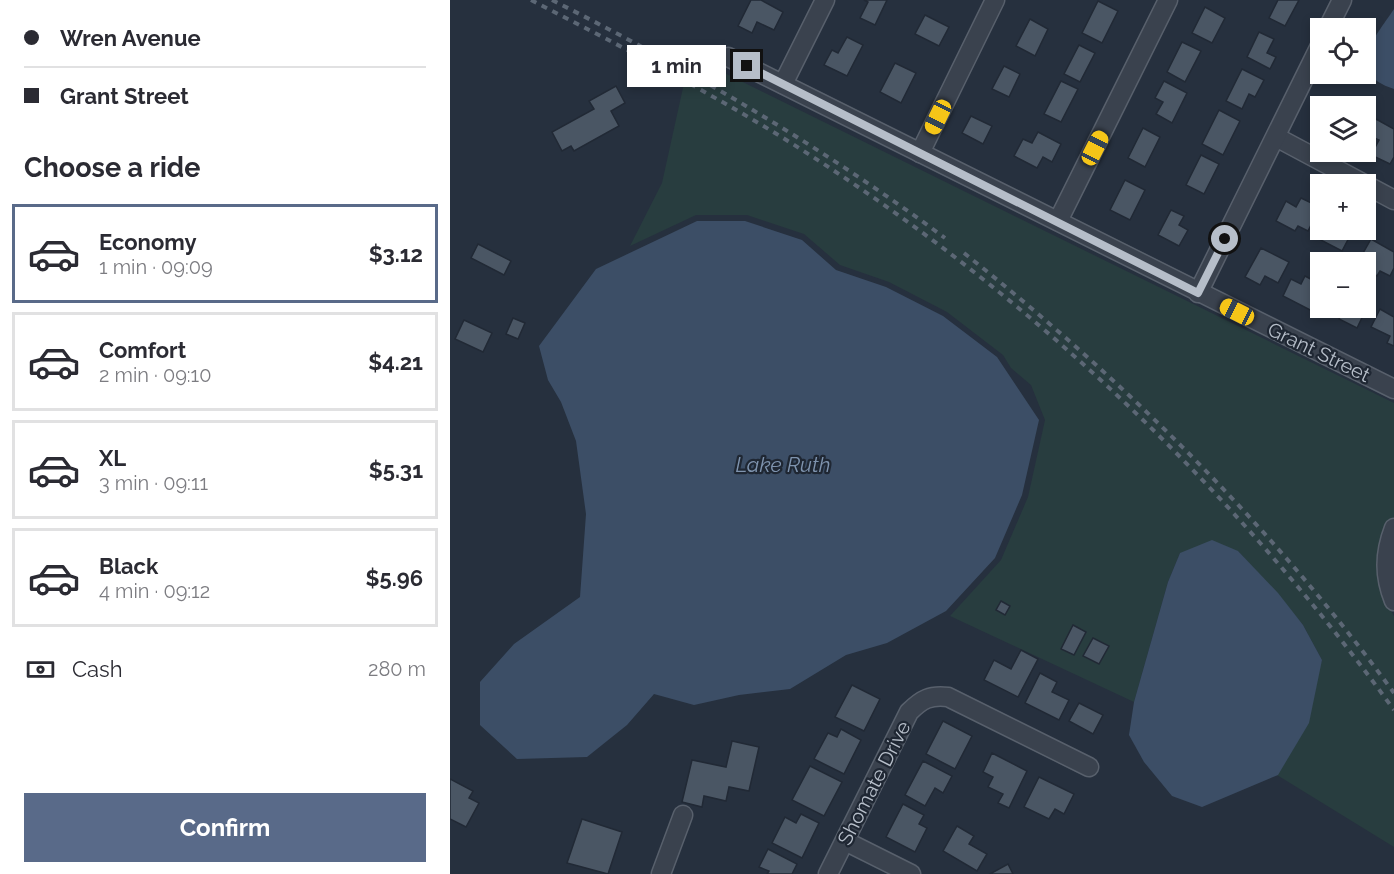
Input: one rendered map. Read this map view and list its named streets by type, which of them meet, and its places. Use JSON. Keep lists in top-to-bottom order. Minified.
{"streets":{"street":["Grant Street","Shomate Drive"]},"water":["Lake Ruth"],"page":{"banner":["Wren Avenue","Grant Street"],"map_buttons":["+","−"],"bubble":"1 min","heading":"Choose a ride","list":[{"name":"Economy","note":"1 min · 09:09","value":"$3.12"},{"name":"Comfort","note":"2 min · 09:10","value":"$4.21"},{"name":"XL","note":"3 min · 09:11","value":"$5.31"},{"name":"Black","note":"4 min · 09:12","value":"$5.96"}],"pay":["Cash","280 m"],"buttons":"Confirm"}}
